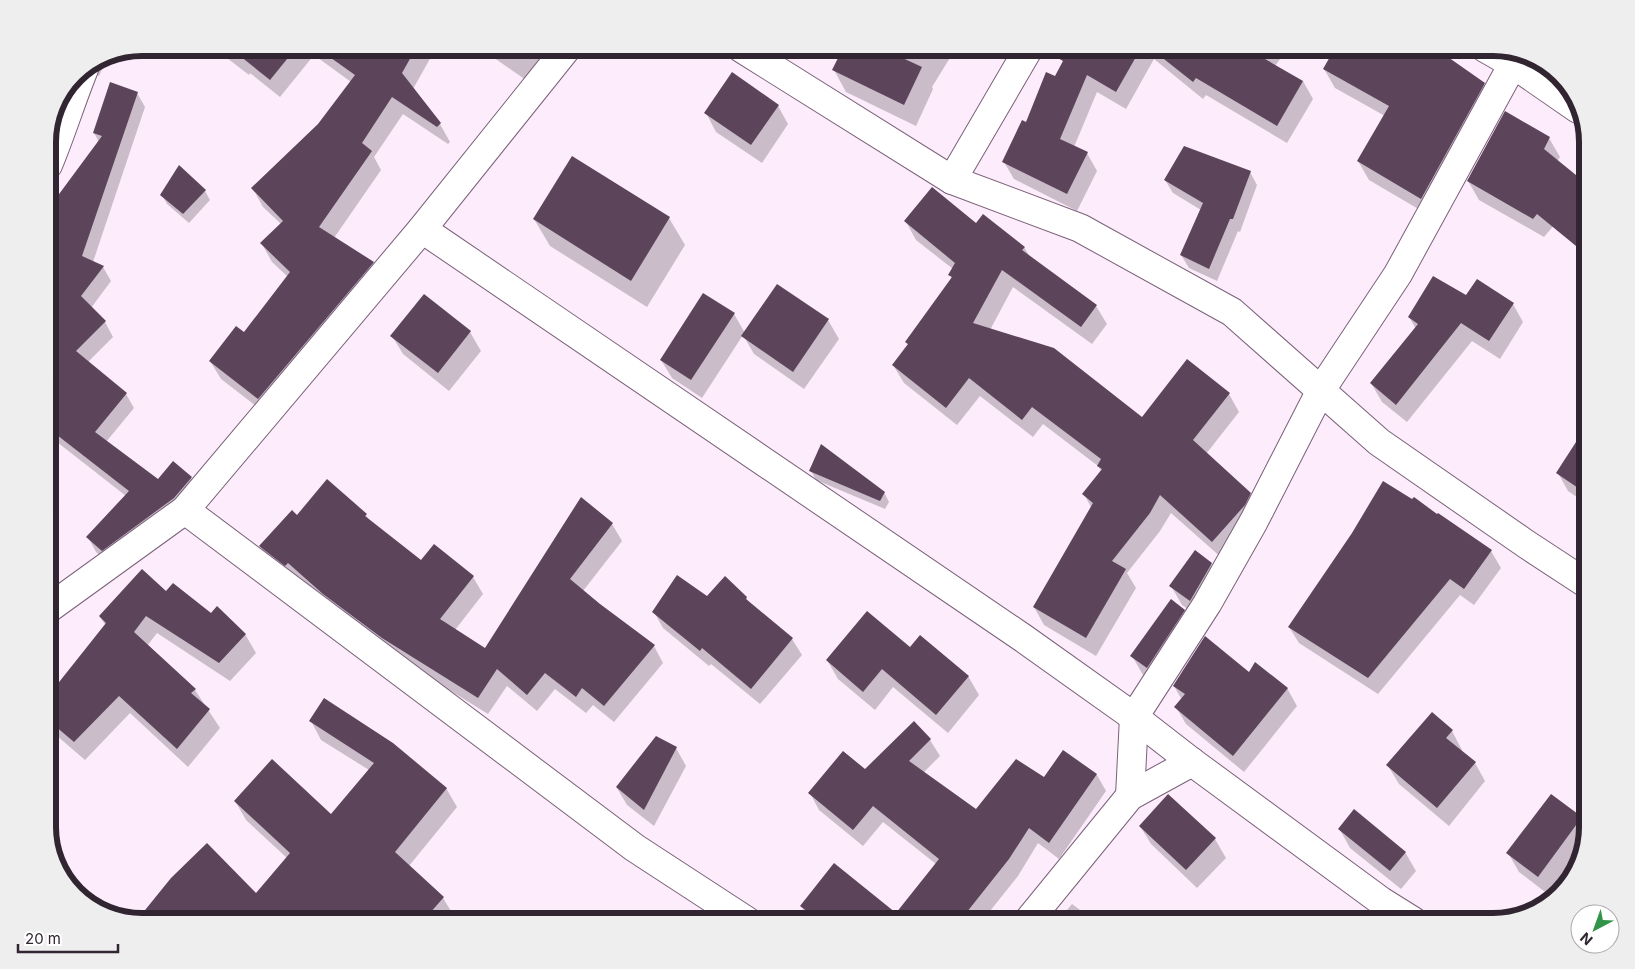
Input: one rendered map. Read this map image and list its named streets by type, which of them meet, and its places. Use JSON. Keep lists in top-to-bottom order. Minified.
{"scale_bar":"20 m","north":"bottom left"}
